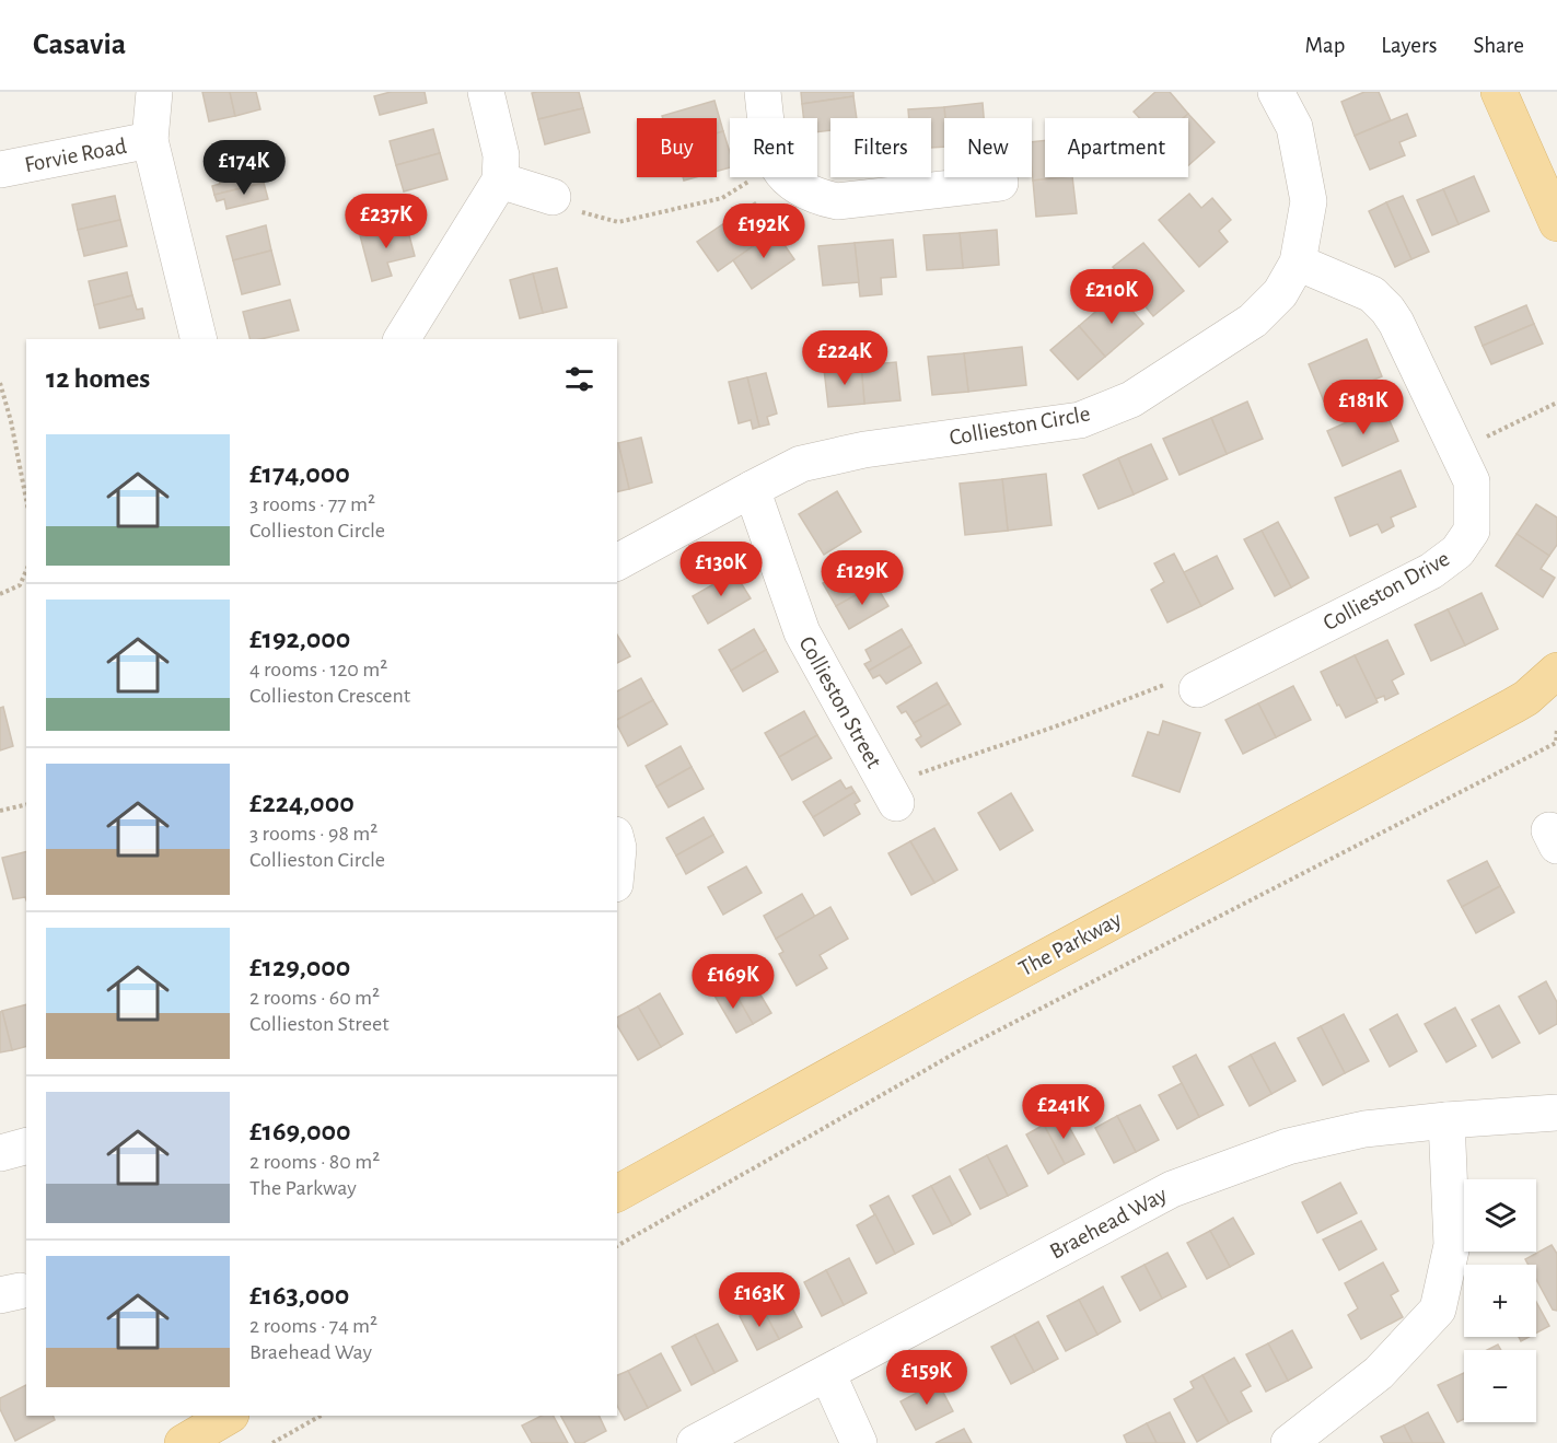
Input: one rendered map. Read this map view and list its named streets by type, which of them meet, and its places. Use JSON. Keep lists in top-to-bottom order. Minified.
{"streets":{"main road":["The Parkway"],"street":["Forvie Road","Collieston Circle","Collieston Drive","Collieston Street","Braehead Way"]},"crossings":[["Collieston Circle","Collieston Drive"],["Collieston Circle","Collieston Street"]],"page":{"header":"Casavia","nav":["Map","Layers","Share"],"chip":["Buy","Rent","Filters","New","Apartment"],"price":["£174K","£237K","£192K","£210K","£224K","£181K","£130K","£129K","£169K","£241K","£163K","£159K"],"heading":"12 homes","list":[{"name":"£174,000","note":"3 rooms · 77 m² · Collieston Circle"},{"name":"£192,000","note":"4 rooms · 120 m² · Collieston Crescent"},{"name":"£224,000","note":"3 rooms · 98 m² · Collieston Circle"},{"name":"£129,000","note":"2 rooms · 60 m² · Collieston Street"},{"name":"£169,000","note":"2 rooms · 80 m² · The Parkway"},{"name":"£163,000","note":"2 rooms · 74 m² · Braehead Way"}],"map_buttons":["+","−"]}}
